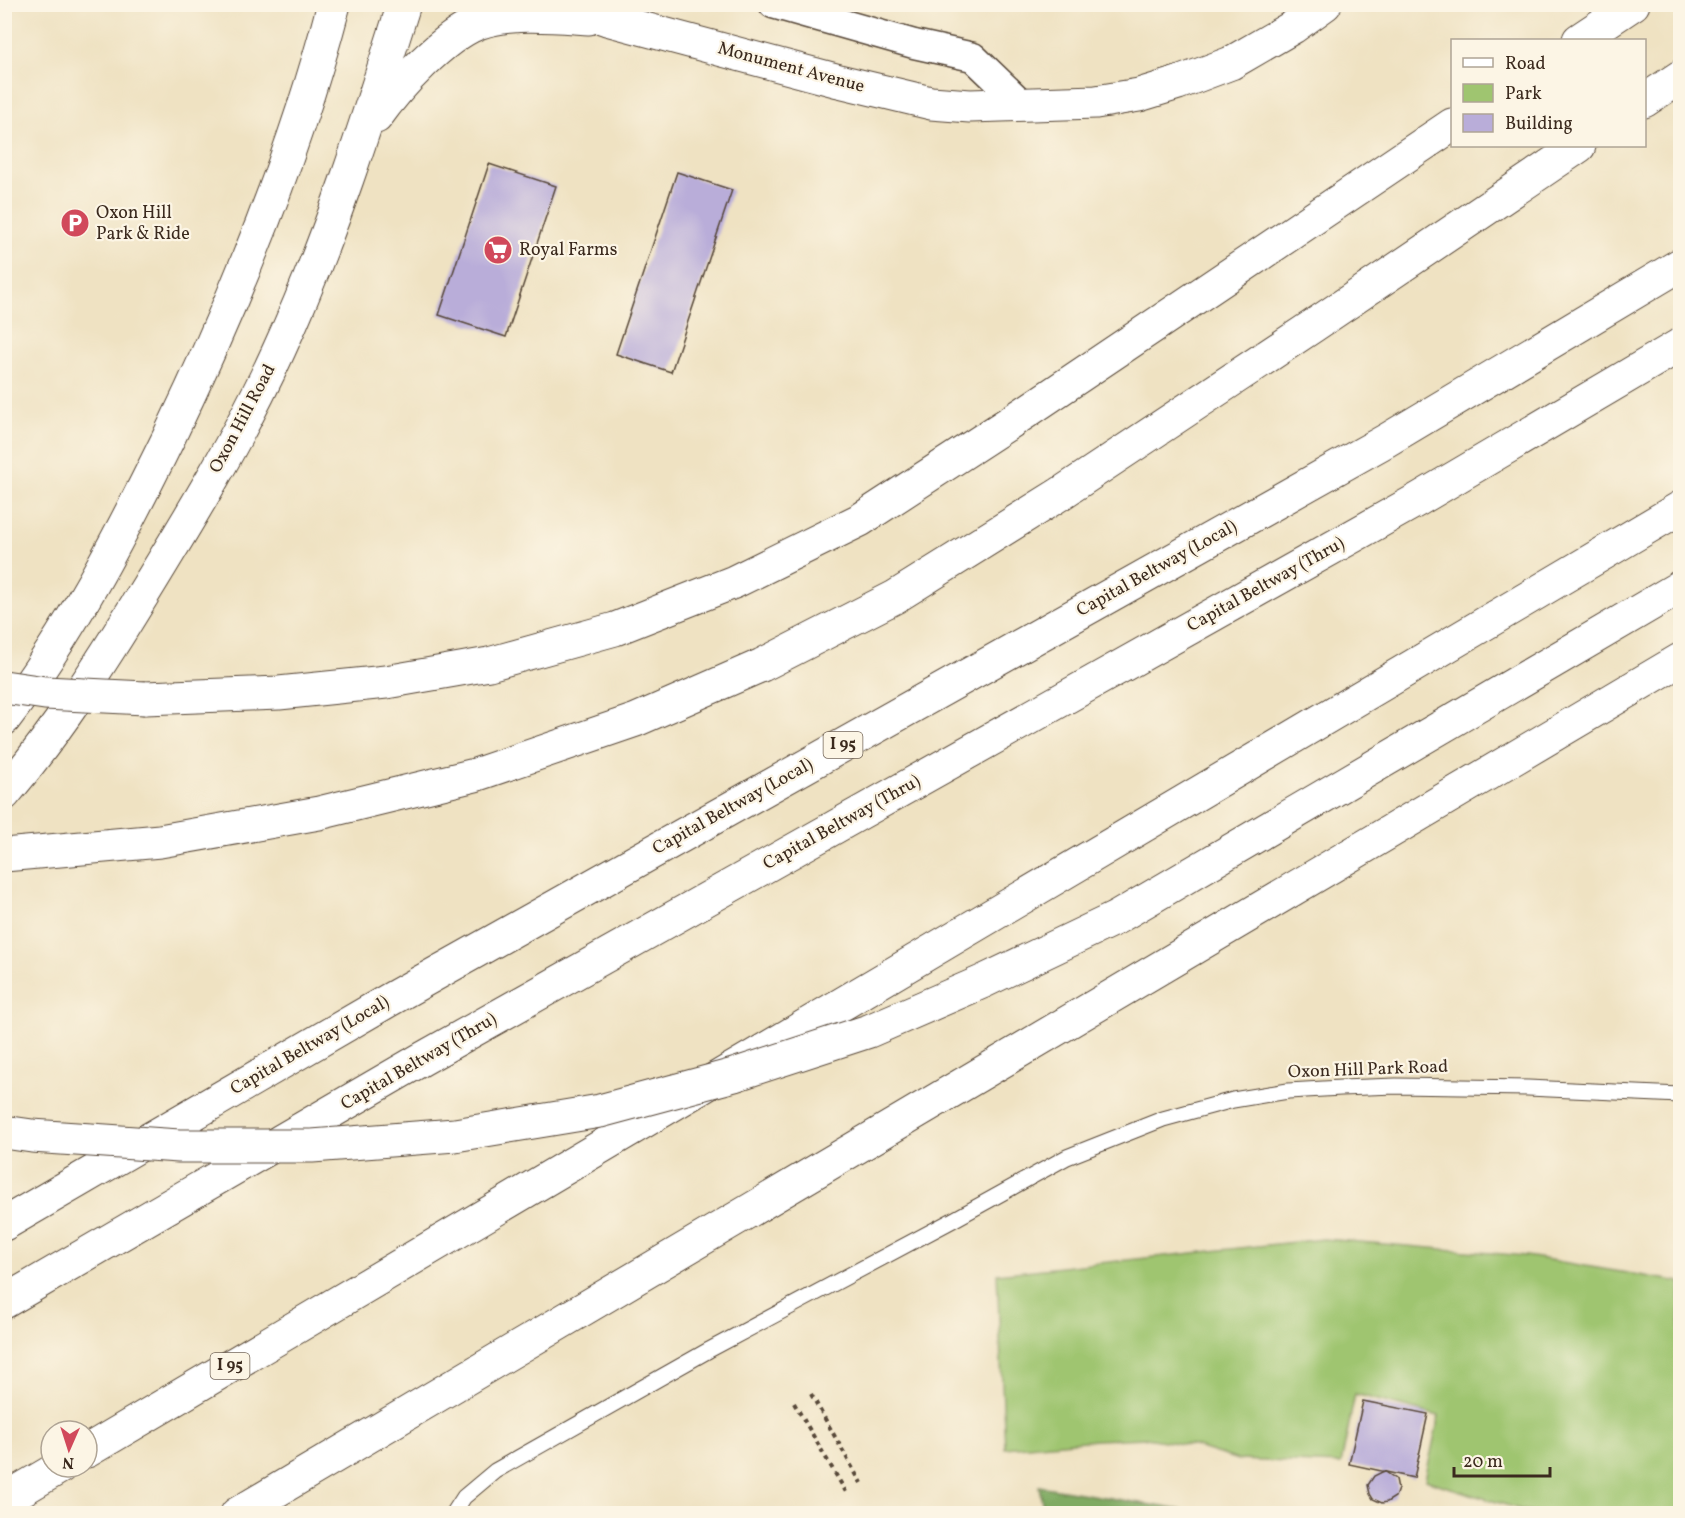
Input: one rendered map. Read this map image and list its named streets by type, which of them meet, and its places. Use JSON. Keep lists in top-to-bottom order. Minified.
{"streets":{"main road":["Monument Avenue","Oxon Hill Road","Capital Beltway (Local)","Capital Beltway (Thru)","I 95"],"lane":["Oxon Hill Park Road"]},"places":{"parking":["Oxon Hill Park & Ride"],"supermarket":["Royal Farms"]},"legend":["Road","Park","Building"],"scale_bar":"20 m","north":"bottom"}
